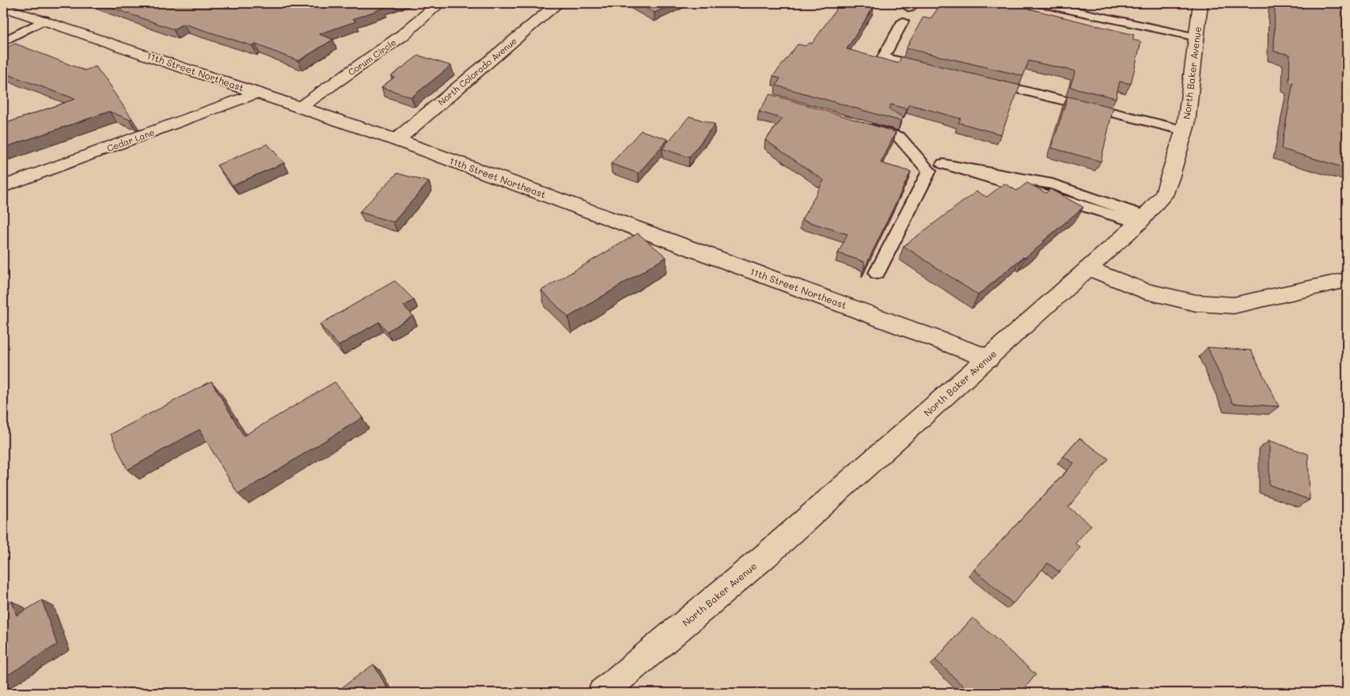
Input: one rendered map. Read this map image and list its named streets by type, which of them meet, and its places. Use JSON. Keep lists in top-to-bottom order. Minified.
{"streets":{"street":["Corum Circle","11th Street Northeast","North Colorado Avenue","North Baker Avenue","Cedar Lane"]},"crossings":[["Corum Circle","11th Street Northeast"],["11th Street Northeast","North Colorado Avenue"],["11th Street Northeast","North Baker Avenue"],["11th Street Northeast","Cedar Lane"]]}
